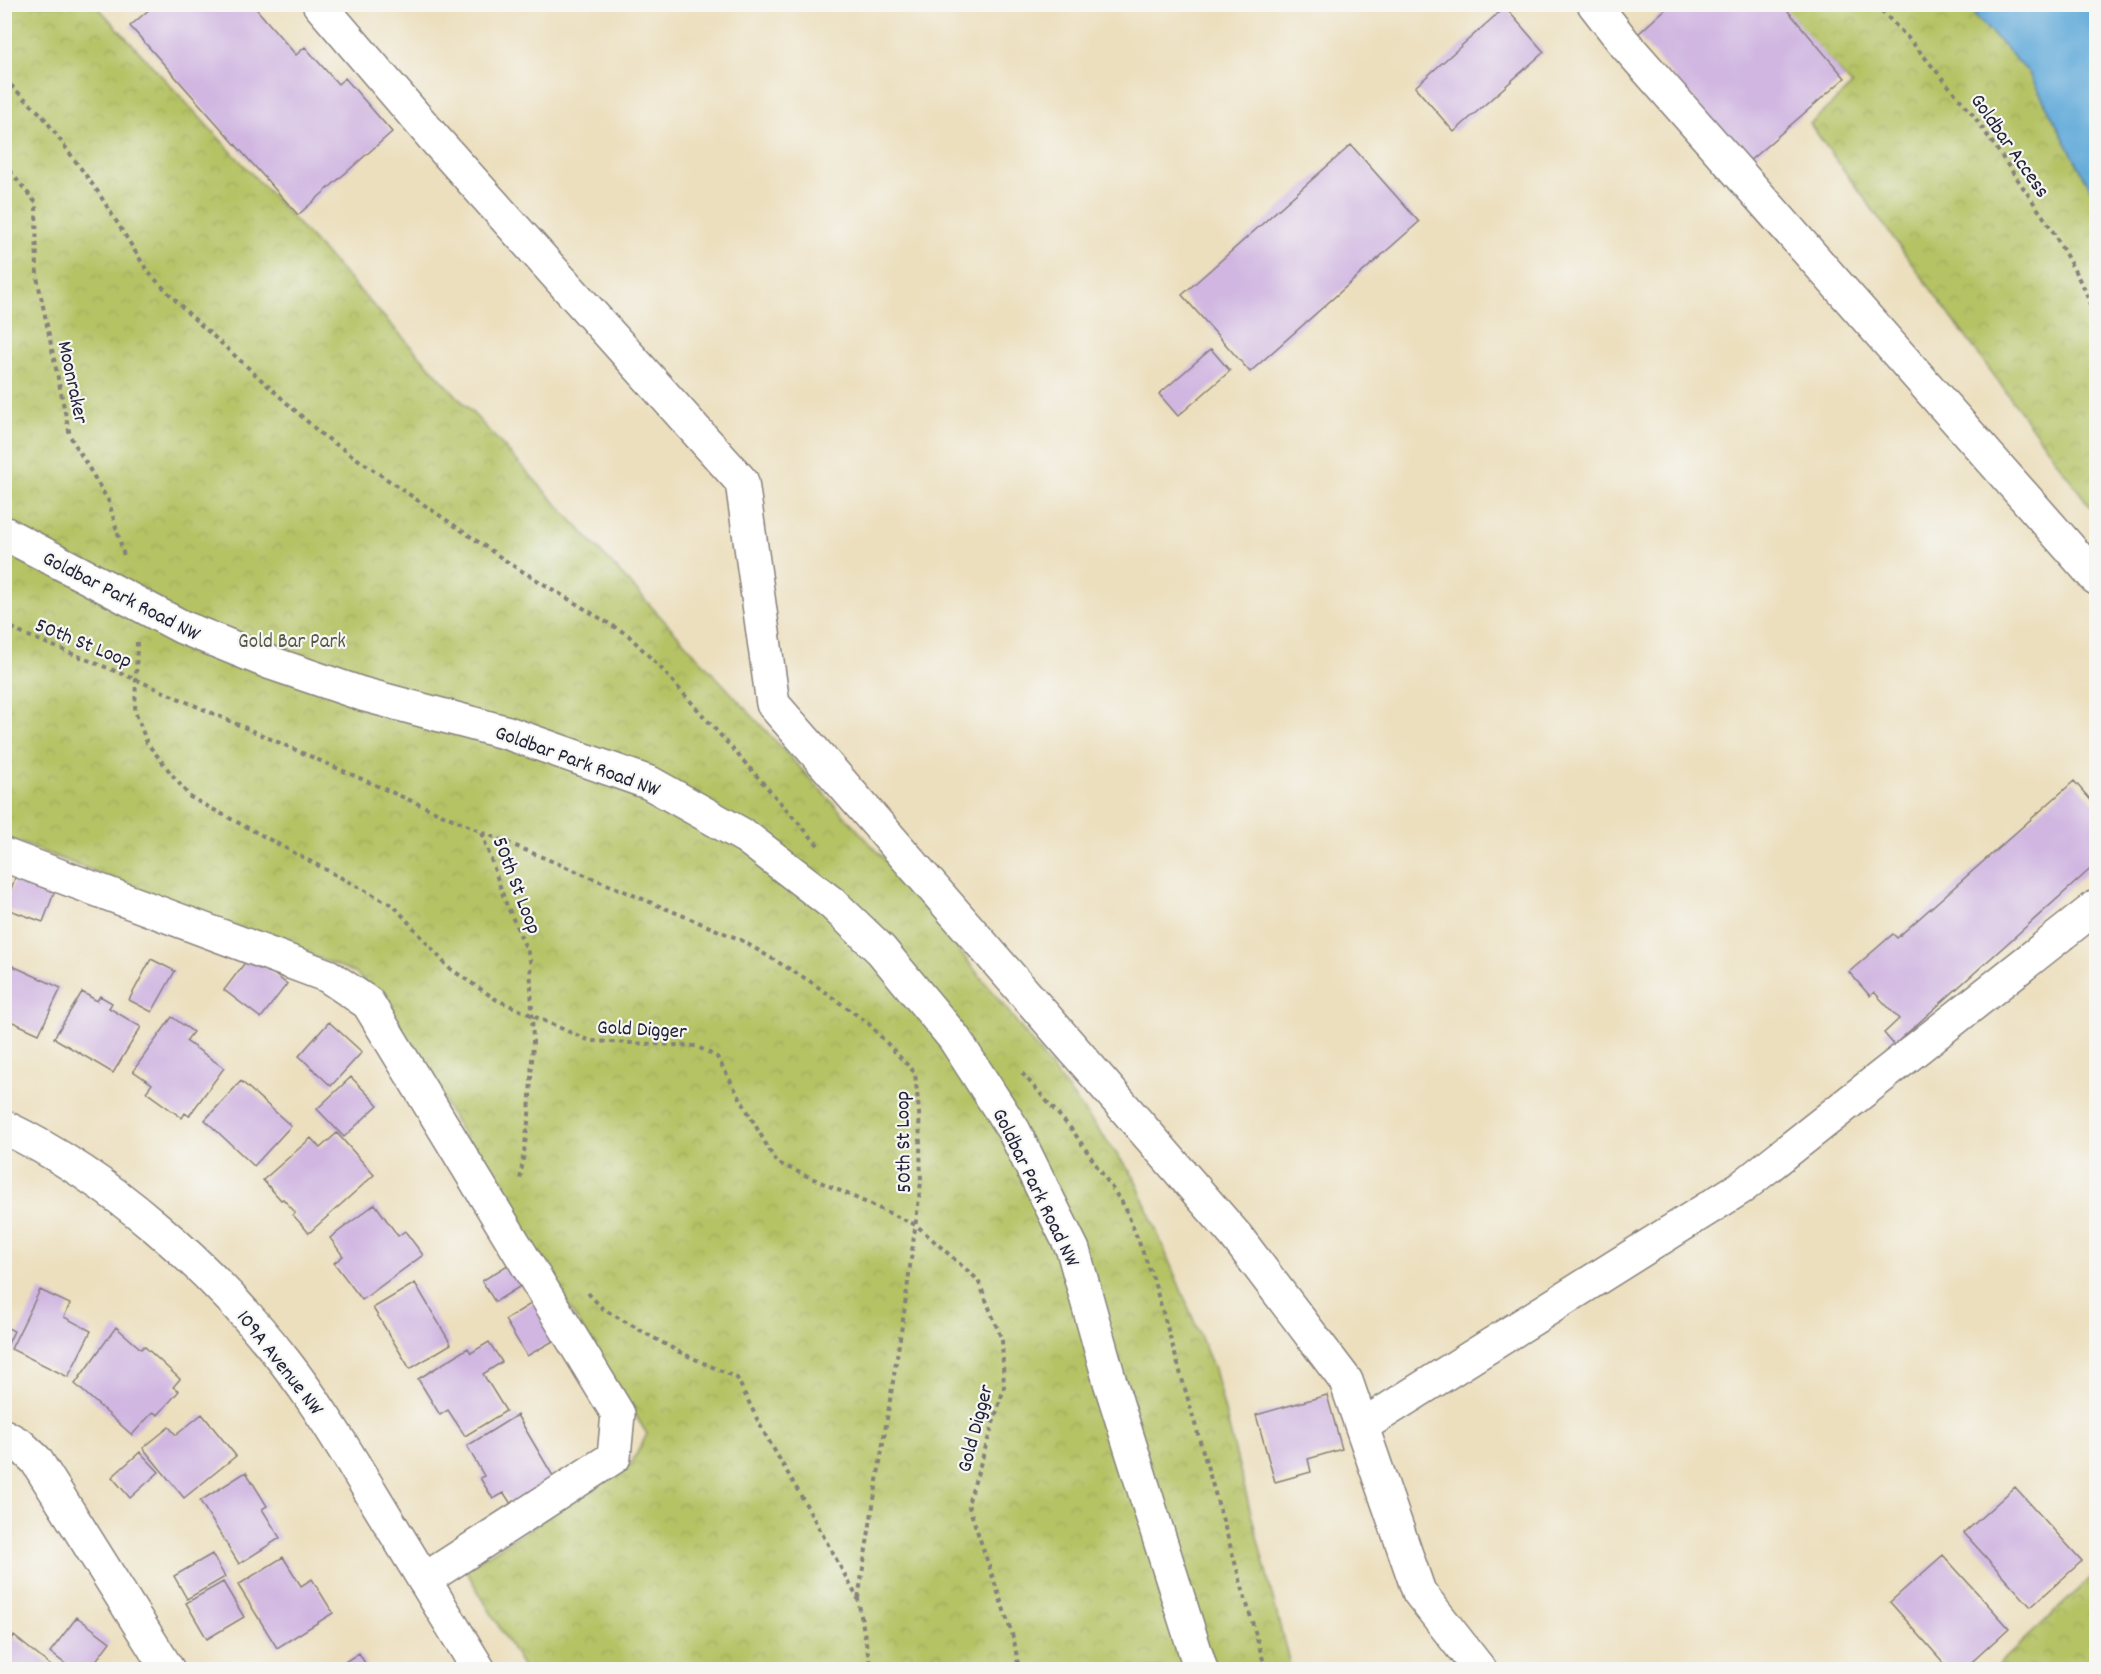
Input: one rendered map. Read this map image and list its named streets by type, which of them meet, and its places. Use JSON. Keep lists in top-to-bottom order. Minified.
{"streets":{"street":["Goldbar Park Road NW","109A Avenue NW"],"path":["Goldbar Access","Moonraker","50th St Loop","Gold Digger"]},"crossings":[["Moonraker","Goldbar Park Road NW"],["Moonraker","Gold Digger"],["Goldbar Park Road NW","Gold Digger"],["50th St Loop","Gold Digger"]],"parks":["Gold Bar Park"]}
